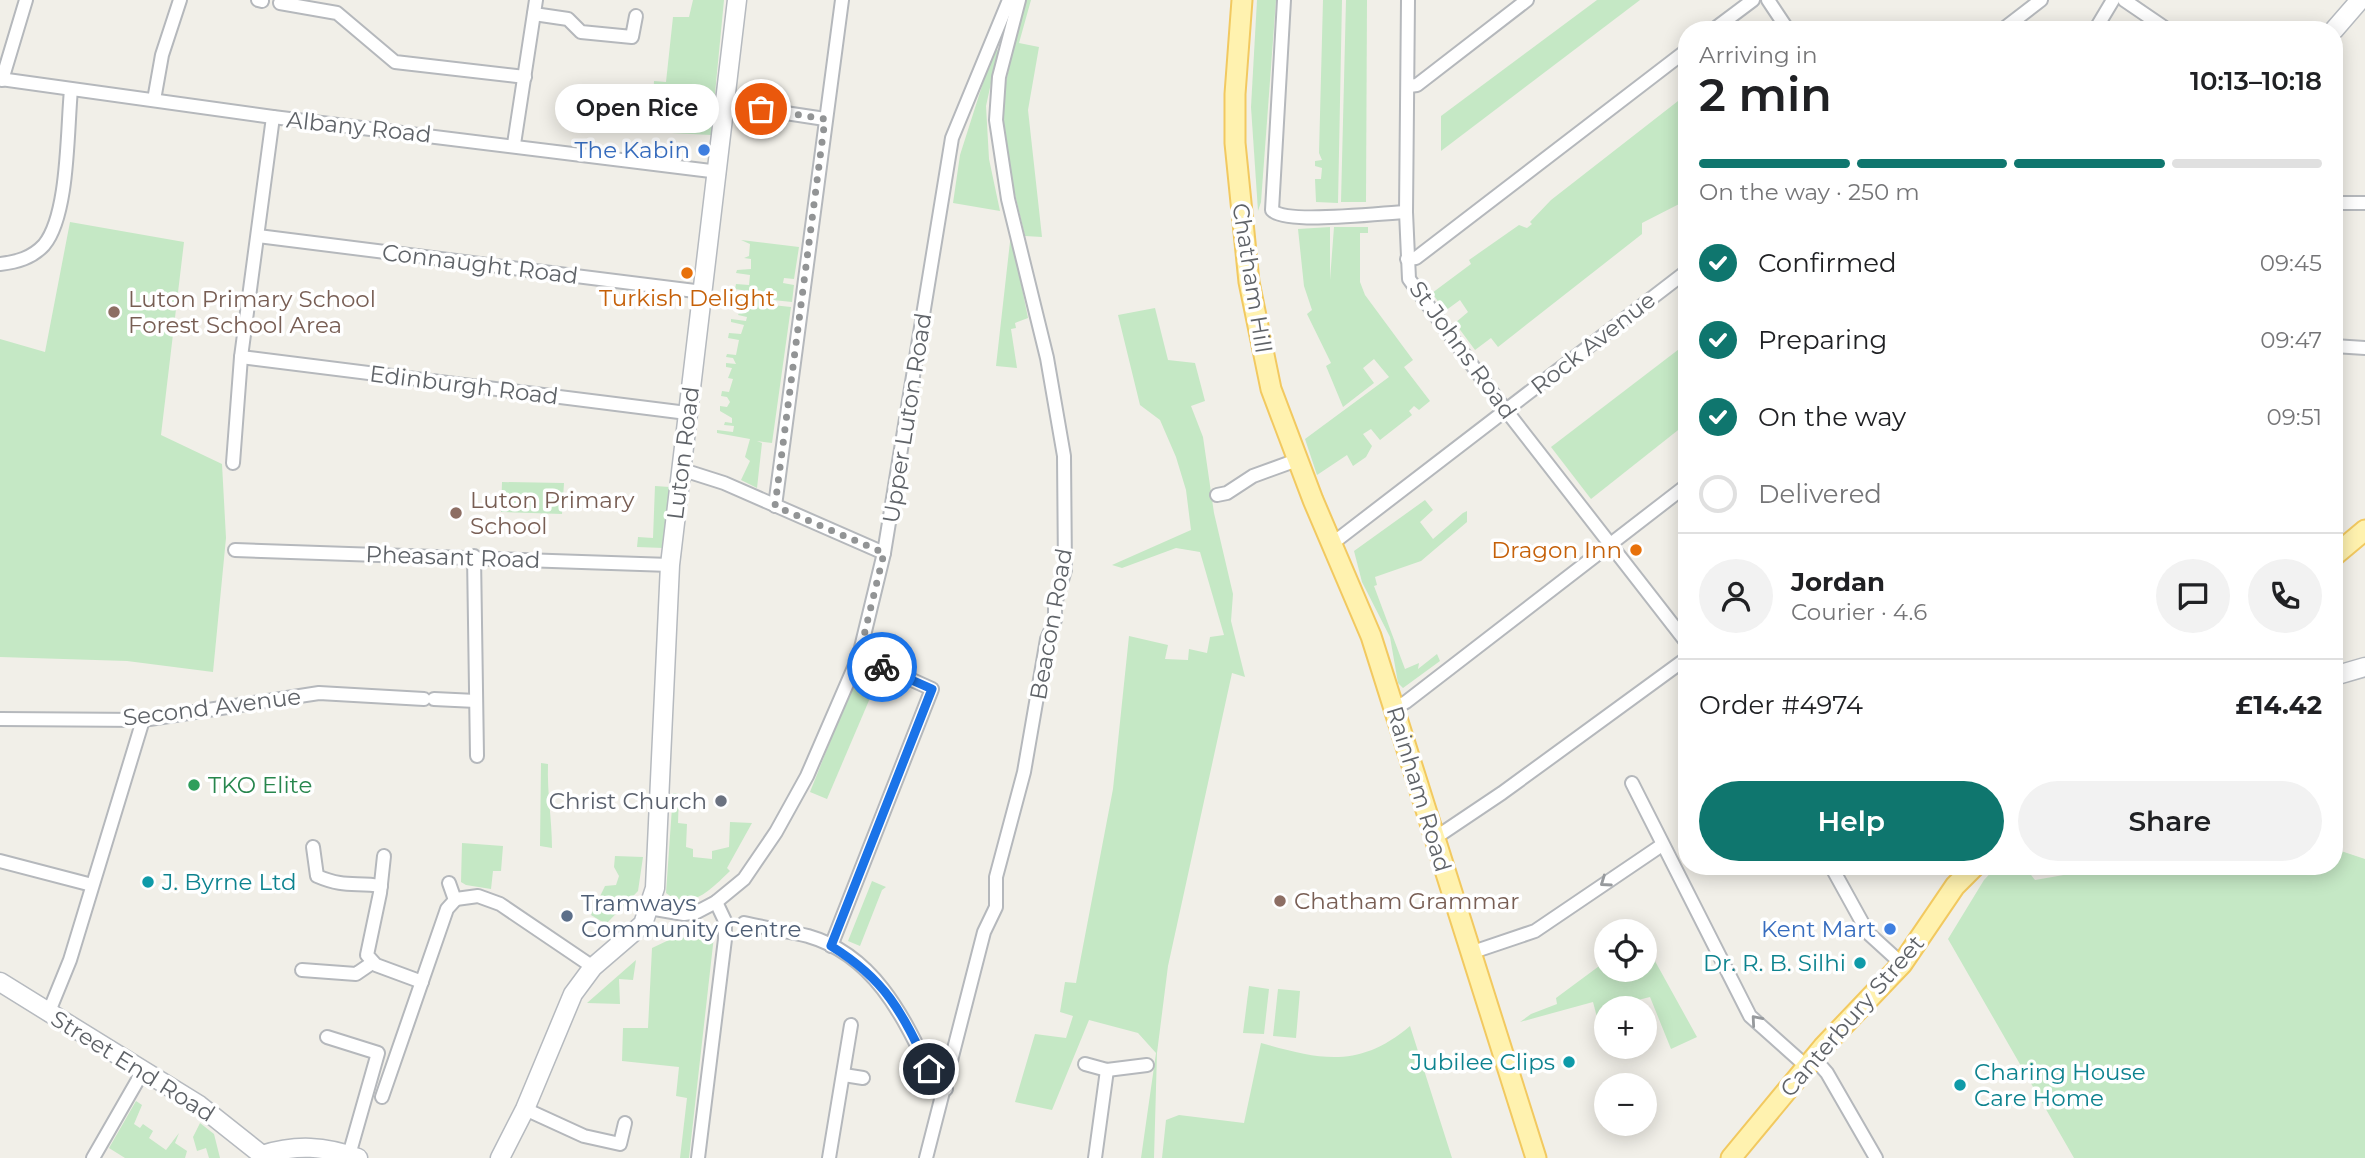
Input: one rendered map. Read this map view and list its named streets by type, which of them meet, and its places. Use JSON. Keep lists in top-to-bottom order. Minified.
{"streets":{"main road":["Chatham Hill","Rainham Road","Canterbury Street"],"street":["Albany Road","Connaught Road","Rock Avenue","St Johns Road","Edinburgh Road","Upper Luton Road","Luton Road","Pheasant Road","Beacon Road","Second Avenue","Street End Road"]},"crossings":[["Albany Road","Luton Road"],["Connaught Road","Luton Road"],["Chatham Hill","Rock Avenue"],["Chatham Hill","Rainham Road"],["Rock Avenue","St Johns Road"],["Rock Avenue","Rainham Road"],["Edinburgh Road","Luton Road"],["Upper Luton Road","Luton Road"],["Luton Road","Pheasant Road"]],"places":["Open Rice","The Kabin","Turkish Delight","Luton Primary School Forest School Area","Luton Primary School","Dragon Inn","TKO Elite","Christ Church","J. Byrne Ltd","Chatham Grammar","Tramways Community Centre","Kent Mart","Dr. R. B. Silhi","Jubilee Clips","Charing House Care Home"],"page":{"heading":["2 min","Arriving in","10:13–10:18"],"panel":["Jordan","Courier · 4.6","Order #4974","£14.42"],"bubble":"Open Rice","bar":"On the way · 250 m","list":[["Confirmed","09:45"],["Preparing","09:47"],["On the way","09:51"],"Delivered"],"buttons":["Help","Share"],"map_buttons":["+","−"]}}
